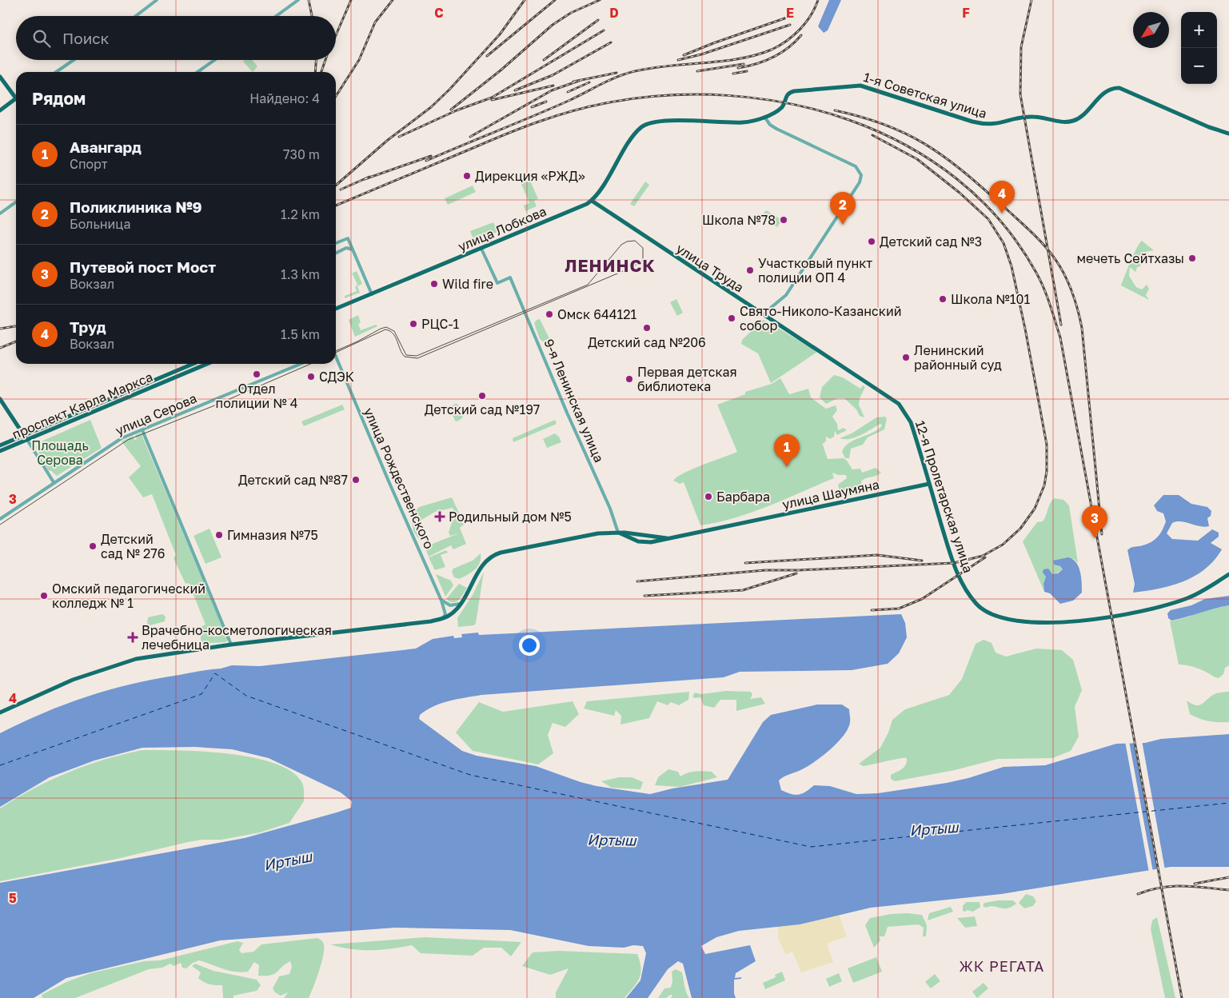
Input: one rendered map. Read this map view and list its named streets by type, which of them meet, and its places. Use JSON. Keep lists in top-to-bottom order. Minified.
{"streets":{"main road":["1-я Советская улица","улица Лобкова","улица Труда","проспект Карла Маркса","улица Шаумяна","12-я Пролетарская улица"],"street":["9-я Ленинская улица","улица Серова","улица Рождественского"]},"crossings":[["1-я Советская улица","улица Лобкова"],["1-я Советская улица","улица Труда"],["улица Лобкова","улица Труда"],["улица Лобкова","9-я Ленинская улица"],["улица Труда","12-я Пролетарская улица"],["9-я Ленинская улица","улица Шаумяна"],["улица Шаумяна","12-я Пролетарская улица"]],"districts":["ЛЕНИНСК","ЖК РЕГАТА"],"water":["Иртыш"],"parks":["Площадь Серова"],"places":{"other":["Дирекция «РЖД»","Школа №78","Детский сад №3","мечеть Сейтхазы","Участковый пункт полиции ОП 4","Wild fire","Школа №101","Омск 644121","Свято-Николо-Казанский собор","РЦС-1","Детский сад №206","Ленинский районный суд","Отдел полиции № 4","СДЭК","Первая детская библиотека","Детский сад №197","Детский сад №87","Барбара","Гимназия №75","Детский сад № 276","Омский педагогический колледж № 1"],"health":["Родильный дом №5","Врачебно-косметологическая лечебница"]},"north":"bottom left","page":{"map_buttons":["+","−"],"search":"Поиск","heading":["Рядом","Найдено: 4"],"list":[{"mark":"1","name":"Авангард","note":"Спорт","value":"730 m"},{"mark":"2","name":"Поликлиника №9","note":"Больница","value":"1.2 km"},{"mark":"3","name":"Путевой пост Мост","note":"Вокзал","value":"1.3 km"},{"mark":"4","name":"Труд","note":"Вокзал","value":"1.5 km"}],"pins":["4","2","1","3"]},"grid":{"columns":["C","D","E","F"],"rows":["3","4","5"]}}
